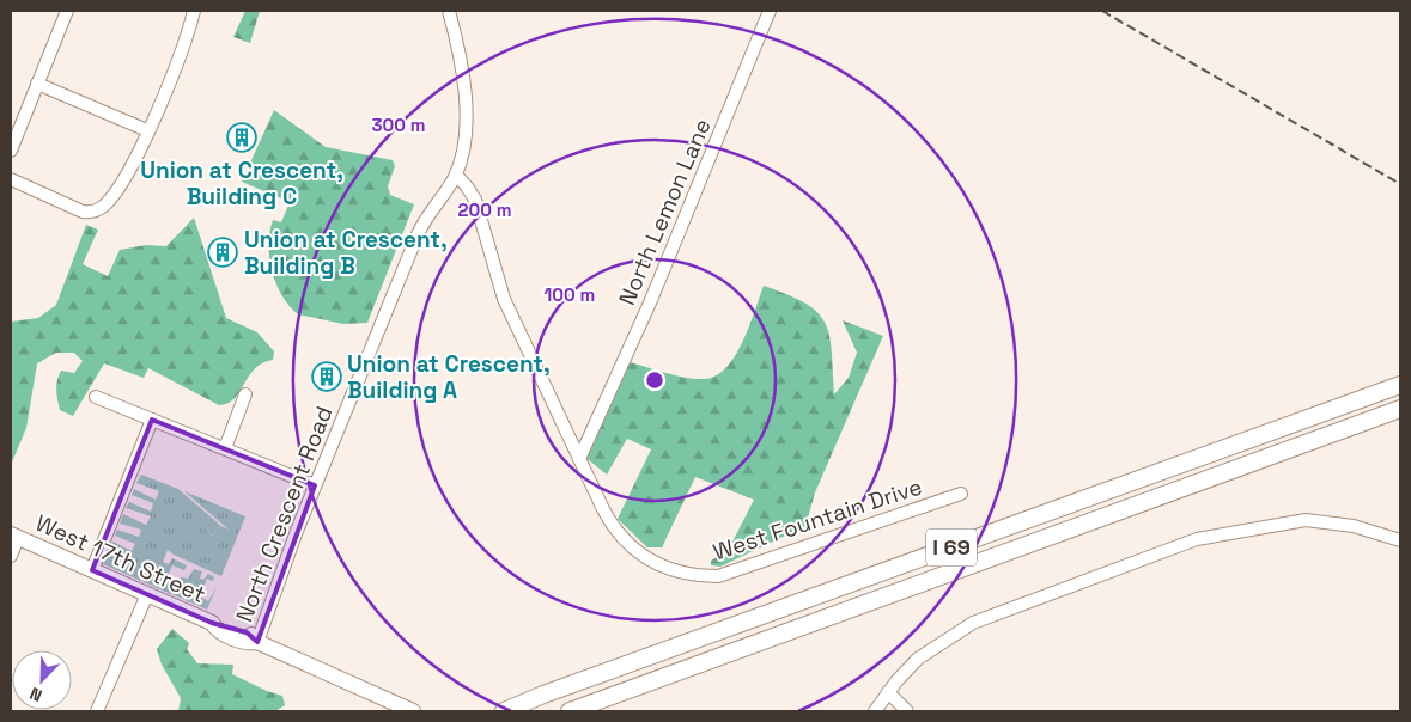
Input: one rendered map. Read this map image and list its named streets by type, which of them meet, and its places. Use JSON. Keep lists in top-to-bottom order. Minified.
{"streets":{"highway":["I 69"],"main road":["West 17th Street"],"street":["North Lemon Lane","North Crescent Road","West Fountain Drive"]},"crossings":[["North Lemon Lane","West Fountain Drive"],["North Crescent Road","West Fountain Drive"],["North Crescent Road","West 17th Street"]],"places":{"building":["Union at Crescent, Building C","Union at Crescent, Building B","Union at Crescent, Building A"]},"north":"bottom left","rings":["300 m","200 m","100 m"]}
